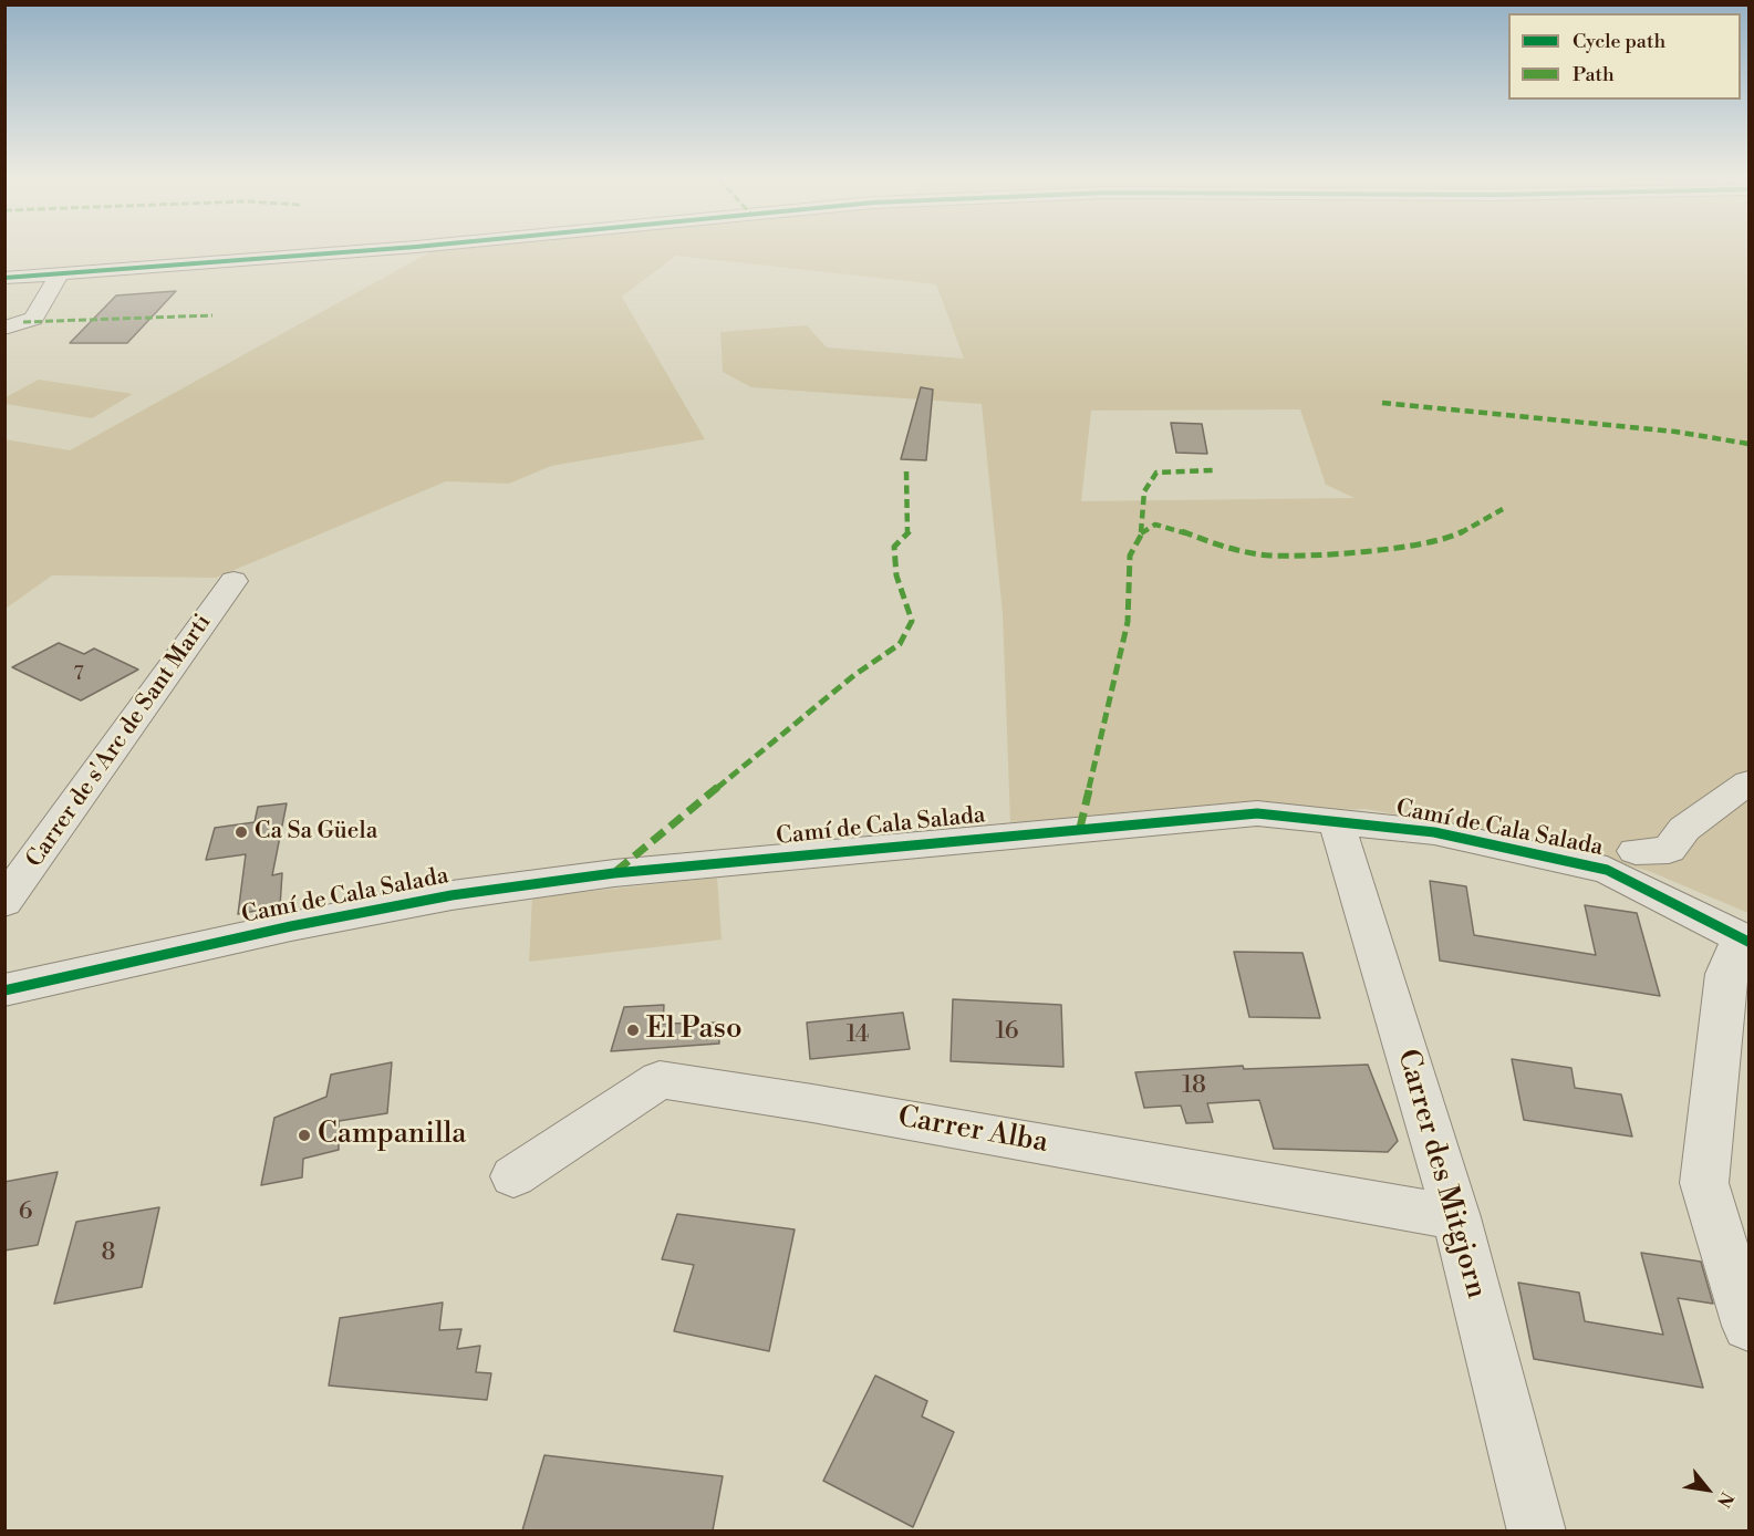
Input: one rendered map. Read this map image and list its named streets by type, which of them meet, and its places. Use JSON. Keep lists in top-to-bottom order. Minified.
{"streets":{"street":["Carrer de s'Arc de Sant Marti","Camí de Cala Salada","Carrer Alba","Carrer des Mitgjorn"]},"crossings":[["Camí de Cala Salada","Carrer des Mitgjorn"],["Carrer Alba","Carrer des Mitgjorn"]],"places":["Ca Sa Güela","El Paso","Campanilla"],"house_numbers":["7","16","14","18","6","8"],"legend":["Cycle path","Path"],"north":"bottom right"}
